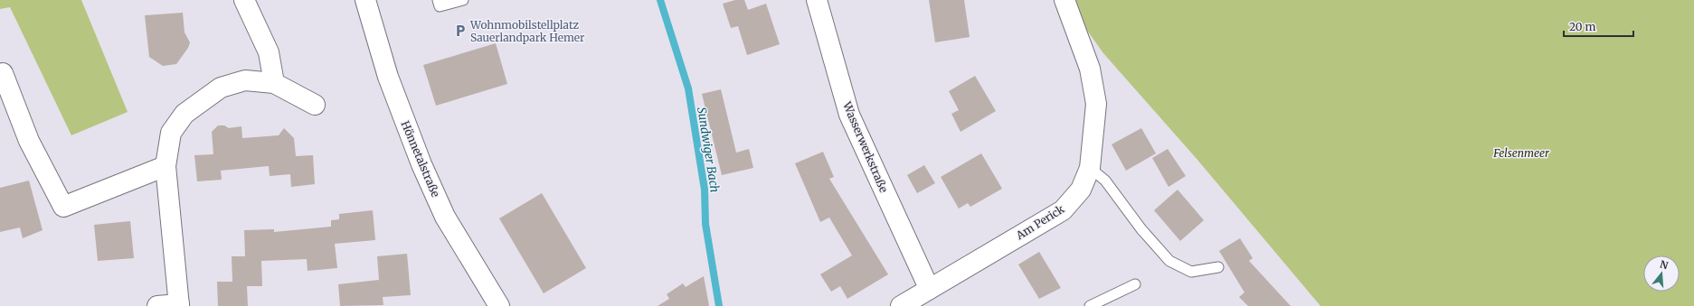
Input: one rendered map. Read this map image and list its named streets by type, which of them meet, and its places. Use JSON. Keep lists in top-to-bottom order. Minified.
{"streets":{"street":["Wasserwerkstraße","Hönnetalstraße","Am Perick"]},"crossings":[["Wasserwerkstraße","Am Perick"]],"water":["Sundwiger Bach"],"parks":["Felsenmeer"],"places":{"parking":["Wohnmobilstellplatz Sauerlandpark Hemer"]},"scale_bar":"20 m","north":"top"}
